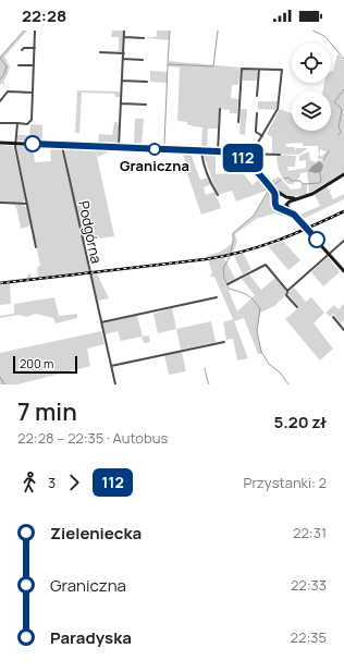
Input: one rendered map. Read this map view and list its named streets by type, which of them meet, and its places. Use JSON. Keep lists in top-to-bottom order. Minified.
{"streets":{"street":["Podgórna"]},"places":["Graniczna"],"lines":["bus line 112"],"scale_bar":"200 m","page":{"status":"22:28","on_map":"112","scale":"200 m","heading":["7 min","22:28 – 22:35 · Autobus","5.20 zł"],"legs":["3","112","Przystanki: 2"],"list":[{"name":"Zieleniecka","value":"22:31"},{"name":"Graniczna","value":"22:33"},{"name":"Paradyska","value":"22:35"}]}}
